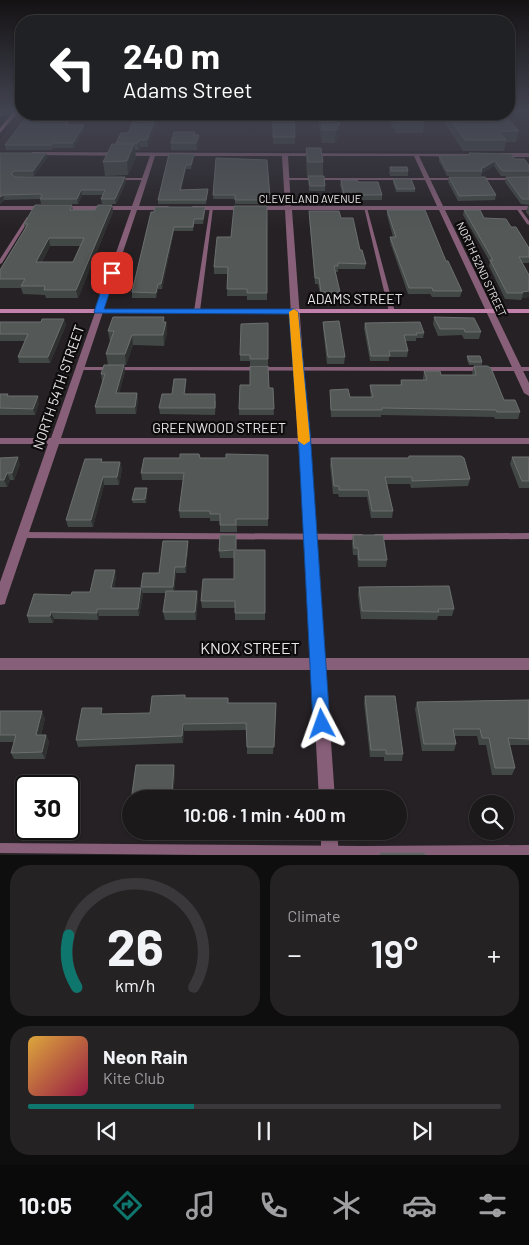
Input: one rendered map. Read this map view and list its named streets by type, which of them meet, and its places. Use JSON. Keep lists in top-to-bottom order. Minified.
{"streets":{"main road":["ADAMS STREET"],"street":["CLEVELAND AVENUE","NORTH 52ND STREET","NORTH 54TH STREET","GREENWOOD STREET","KNOX STREET"]},"crossings":[["CLEVELAND AVENUE","NORTH 52ND STREET"],["NORTH 52ND STREET","ADAMS STREET"],["ADAMS STREET","NORTH 54TH STREET"],["NORTH 54TH STREET","GREENWOOD STREET"]],"page":{"turn":["240 m","Adams Street"],"limit":"30","trip":"10:06 · 1 min · 400 m","tile":"Climate","heat":["−","19°","+"],"song":["Neon Rain","Kite Club"],"tabs":"10:05","gauge":["26","km/h"]}}
